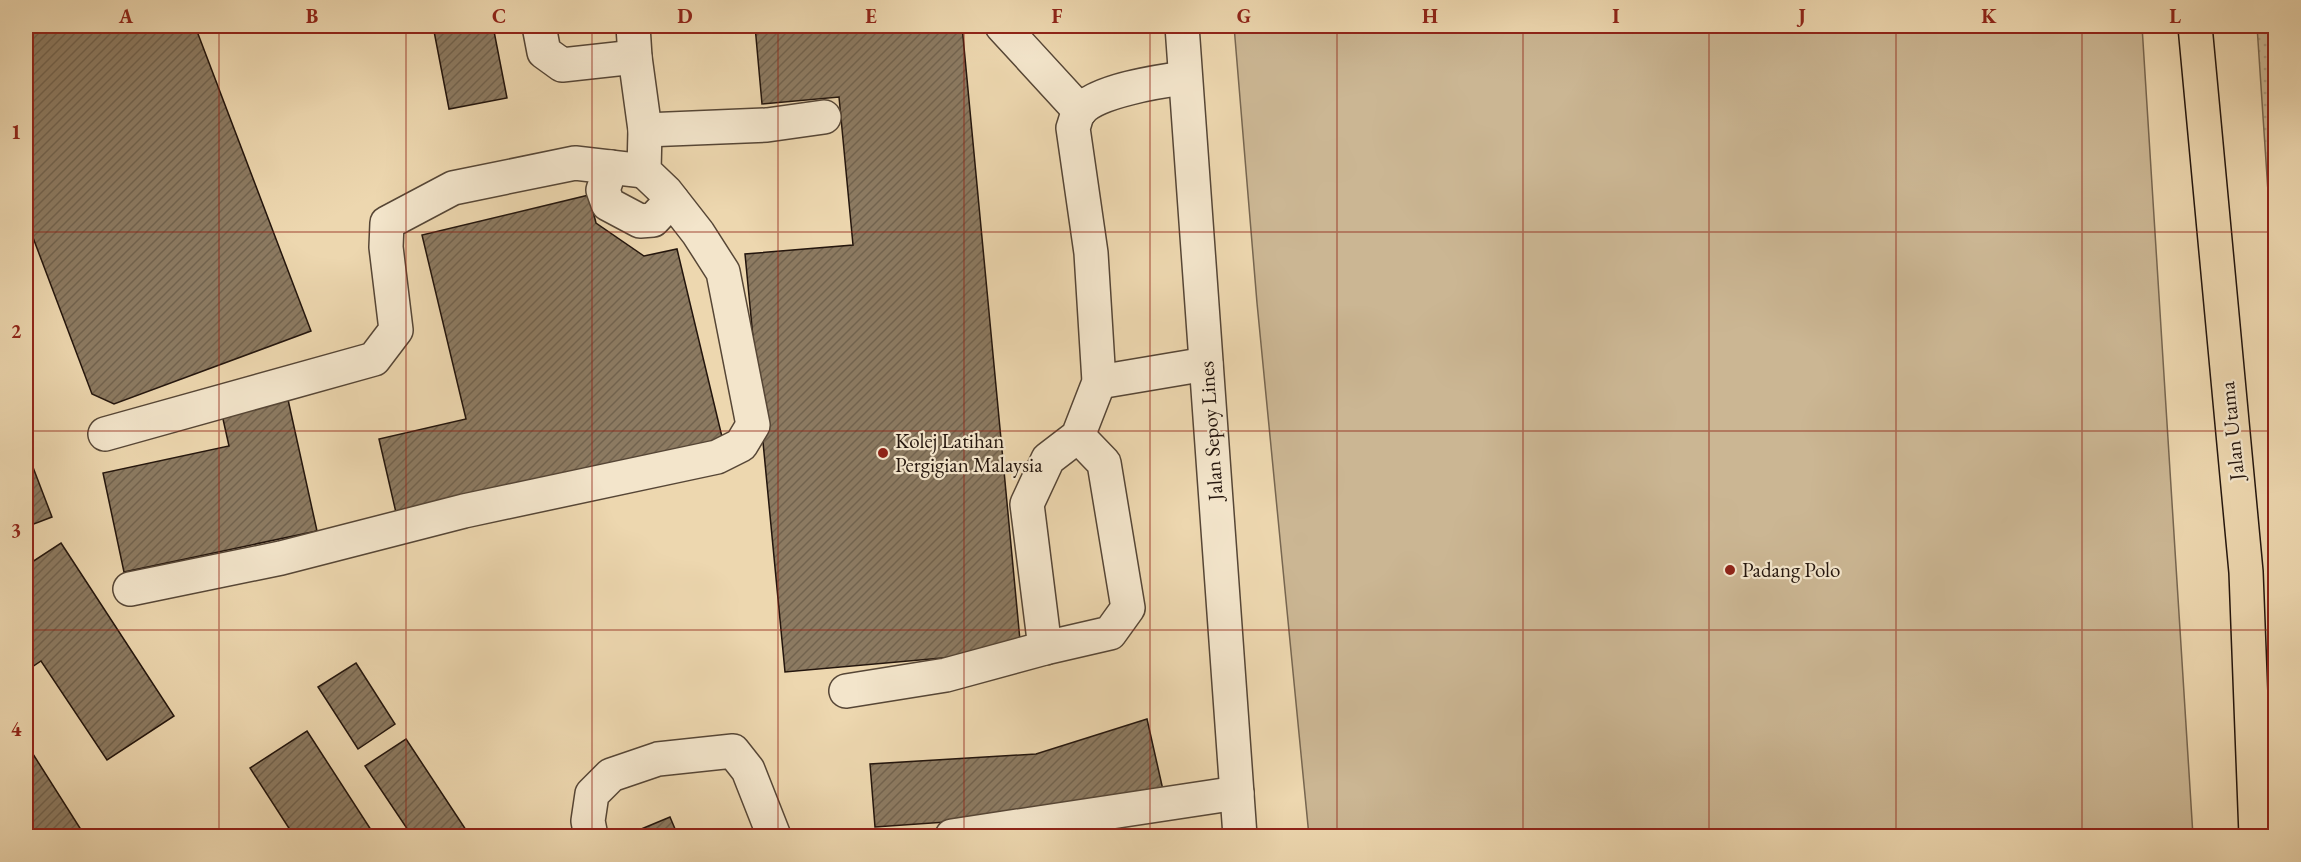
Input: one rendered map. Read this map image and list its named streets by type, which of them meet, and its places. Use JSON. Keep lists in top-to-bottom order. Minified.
{"streets":{"main road":["Jalan Utama"],"street":["Jalan Sepoy Lines"]},"places":["Kolej Latihan Pergigian Malaysia","Padang Polo"],"grid":{"columns":["A","B","C","D","E","F","G","H","I","J","K","L"],"rows":["1","2","3","4"]}}
